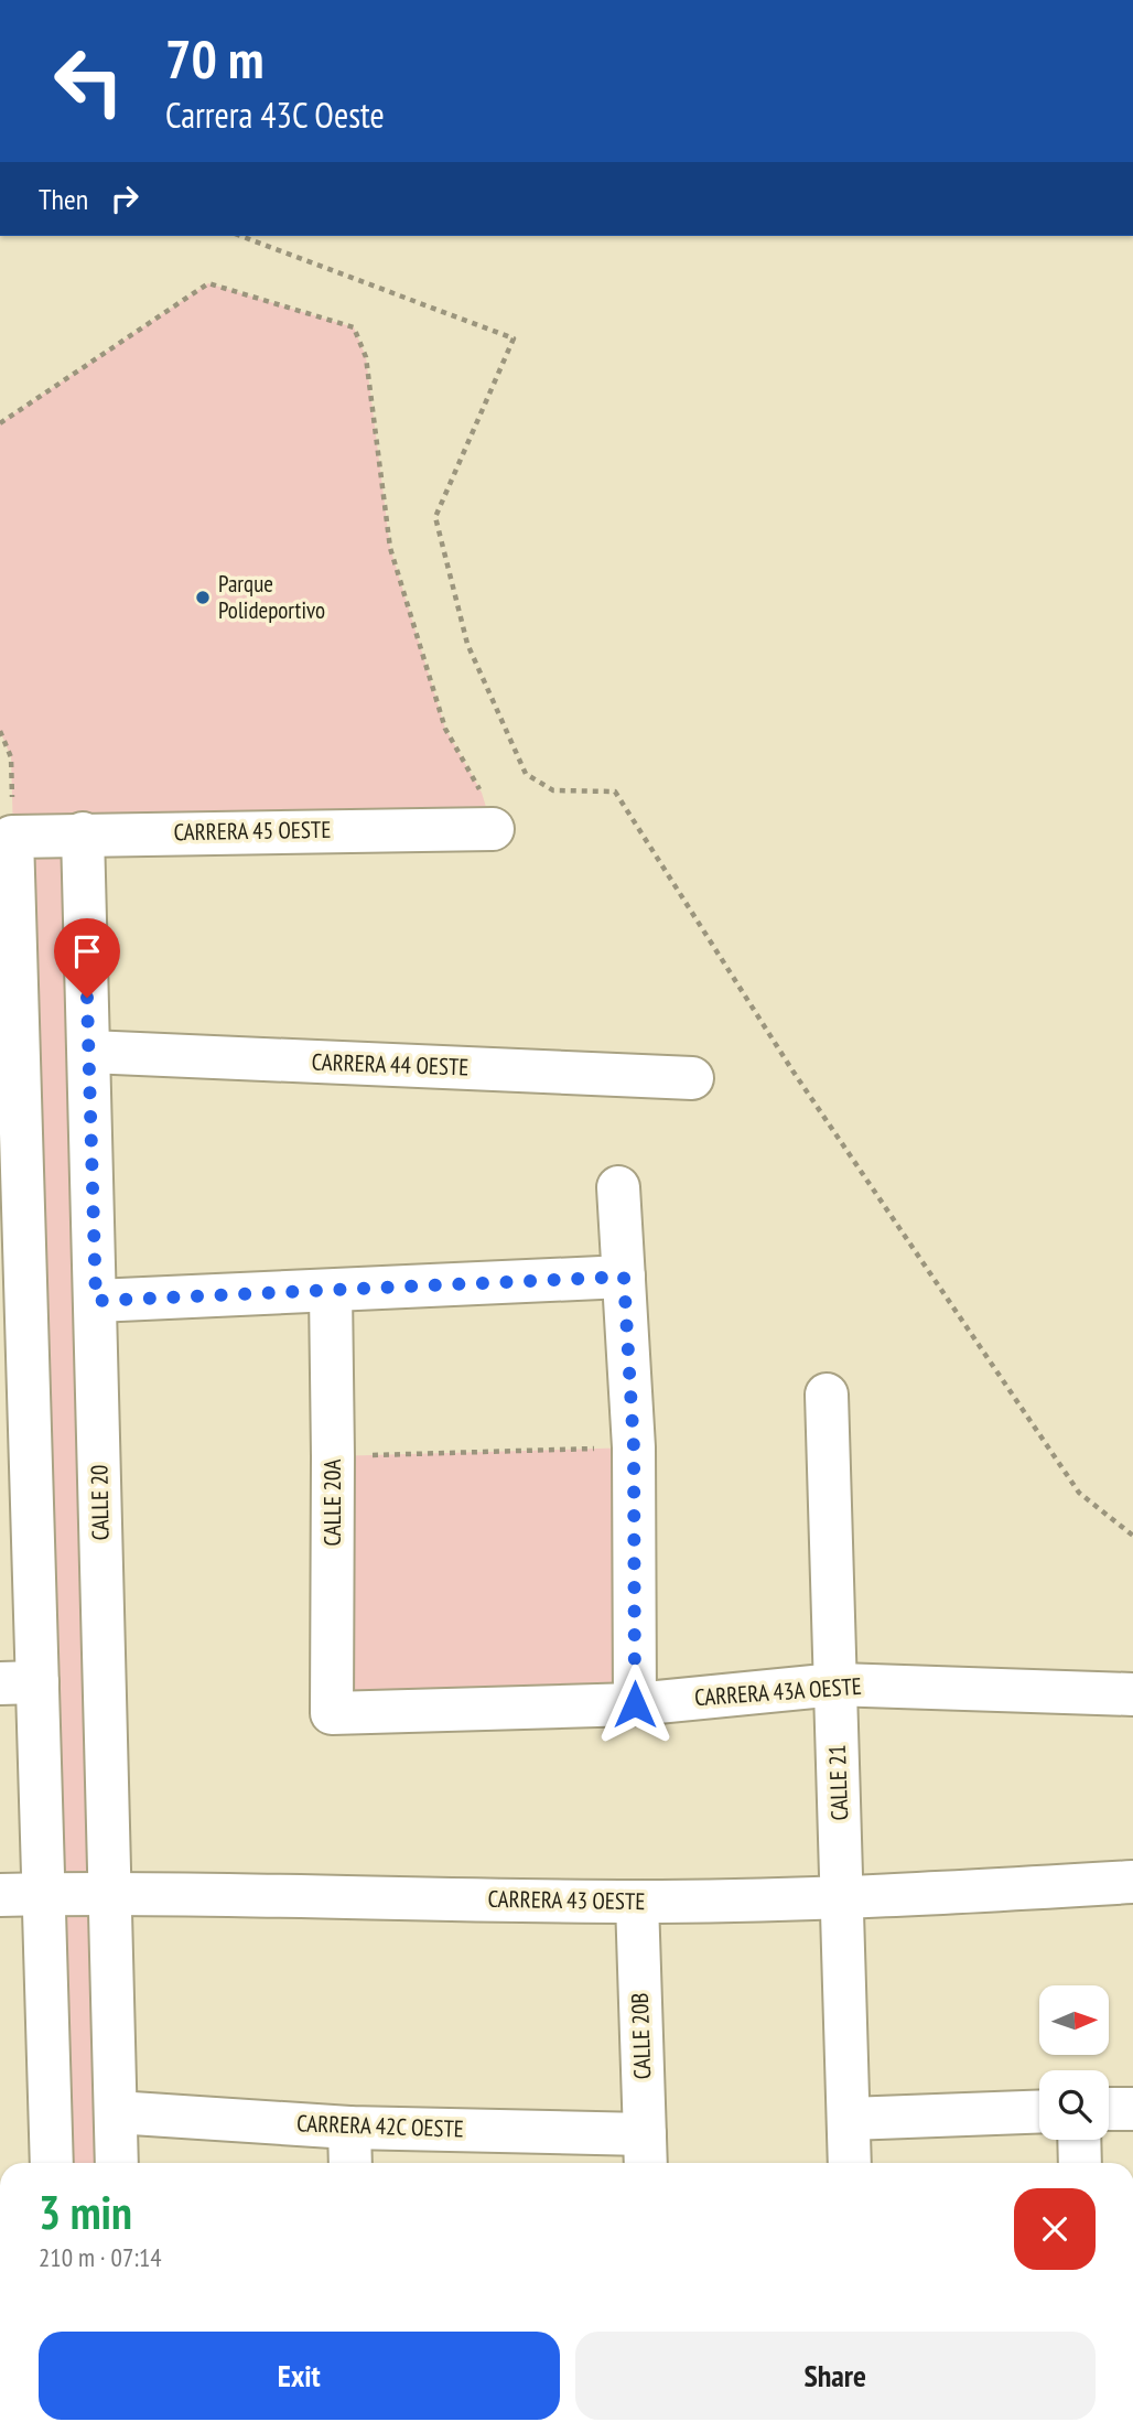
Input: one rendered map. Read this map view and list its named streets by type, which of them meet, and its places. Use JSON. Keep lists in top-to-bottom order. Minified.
{"streets":{"street":["CARRERA 45 OESTE","CARRERA 44 OESTE","CALLE 20","CALLE 20A","CARRERA 43A OESTE","CALLE 21","CARRERA 43 OESTE","CALLE 20B","CARRERA 42C OESTE"]},"crossings":[["CARRERA 45 OESTE","CALLE 20"],["CARRERA 44 OESTE","CALLE 20"],["CALLE 20","CARRERA 43 OESTE"],["CALLE 20","CARRERA 42C OESTE"],["CALLE 20A","CARRERA 43A OESTE"],["CARRERA 43A OESTE","CALLE 21"],["CALLE 21","CARRERA 43 OESTE"],["CARRERA 43 OESTE","CALLE 20B"],["CALLE 20B","CARRERA 42C OESTE"]],"places":["Parque Polideportivo"],"north":"right","page":{"turn":["70 m","Carrera 43C Oeste"],"then":"Then","heading":["3 min","210 m · 07:14"],"buttons":["Exit","Share"]}}
